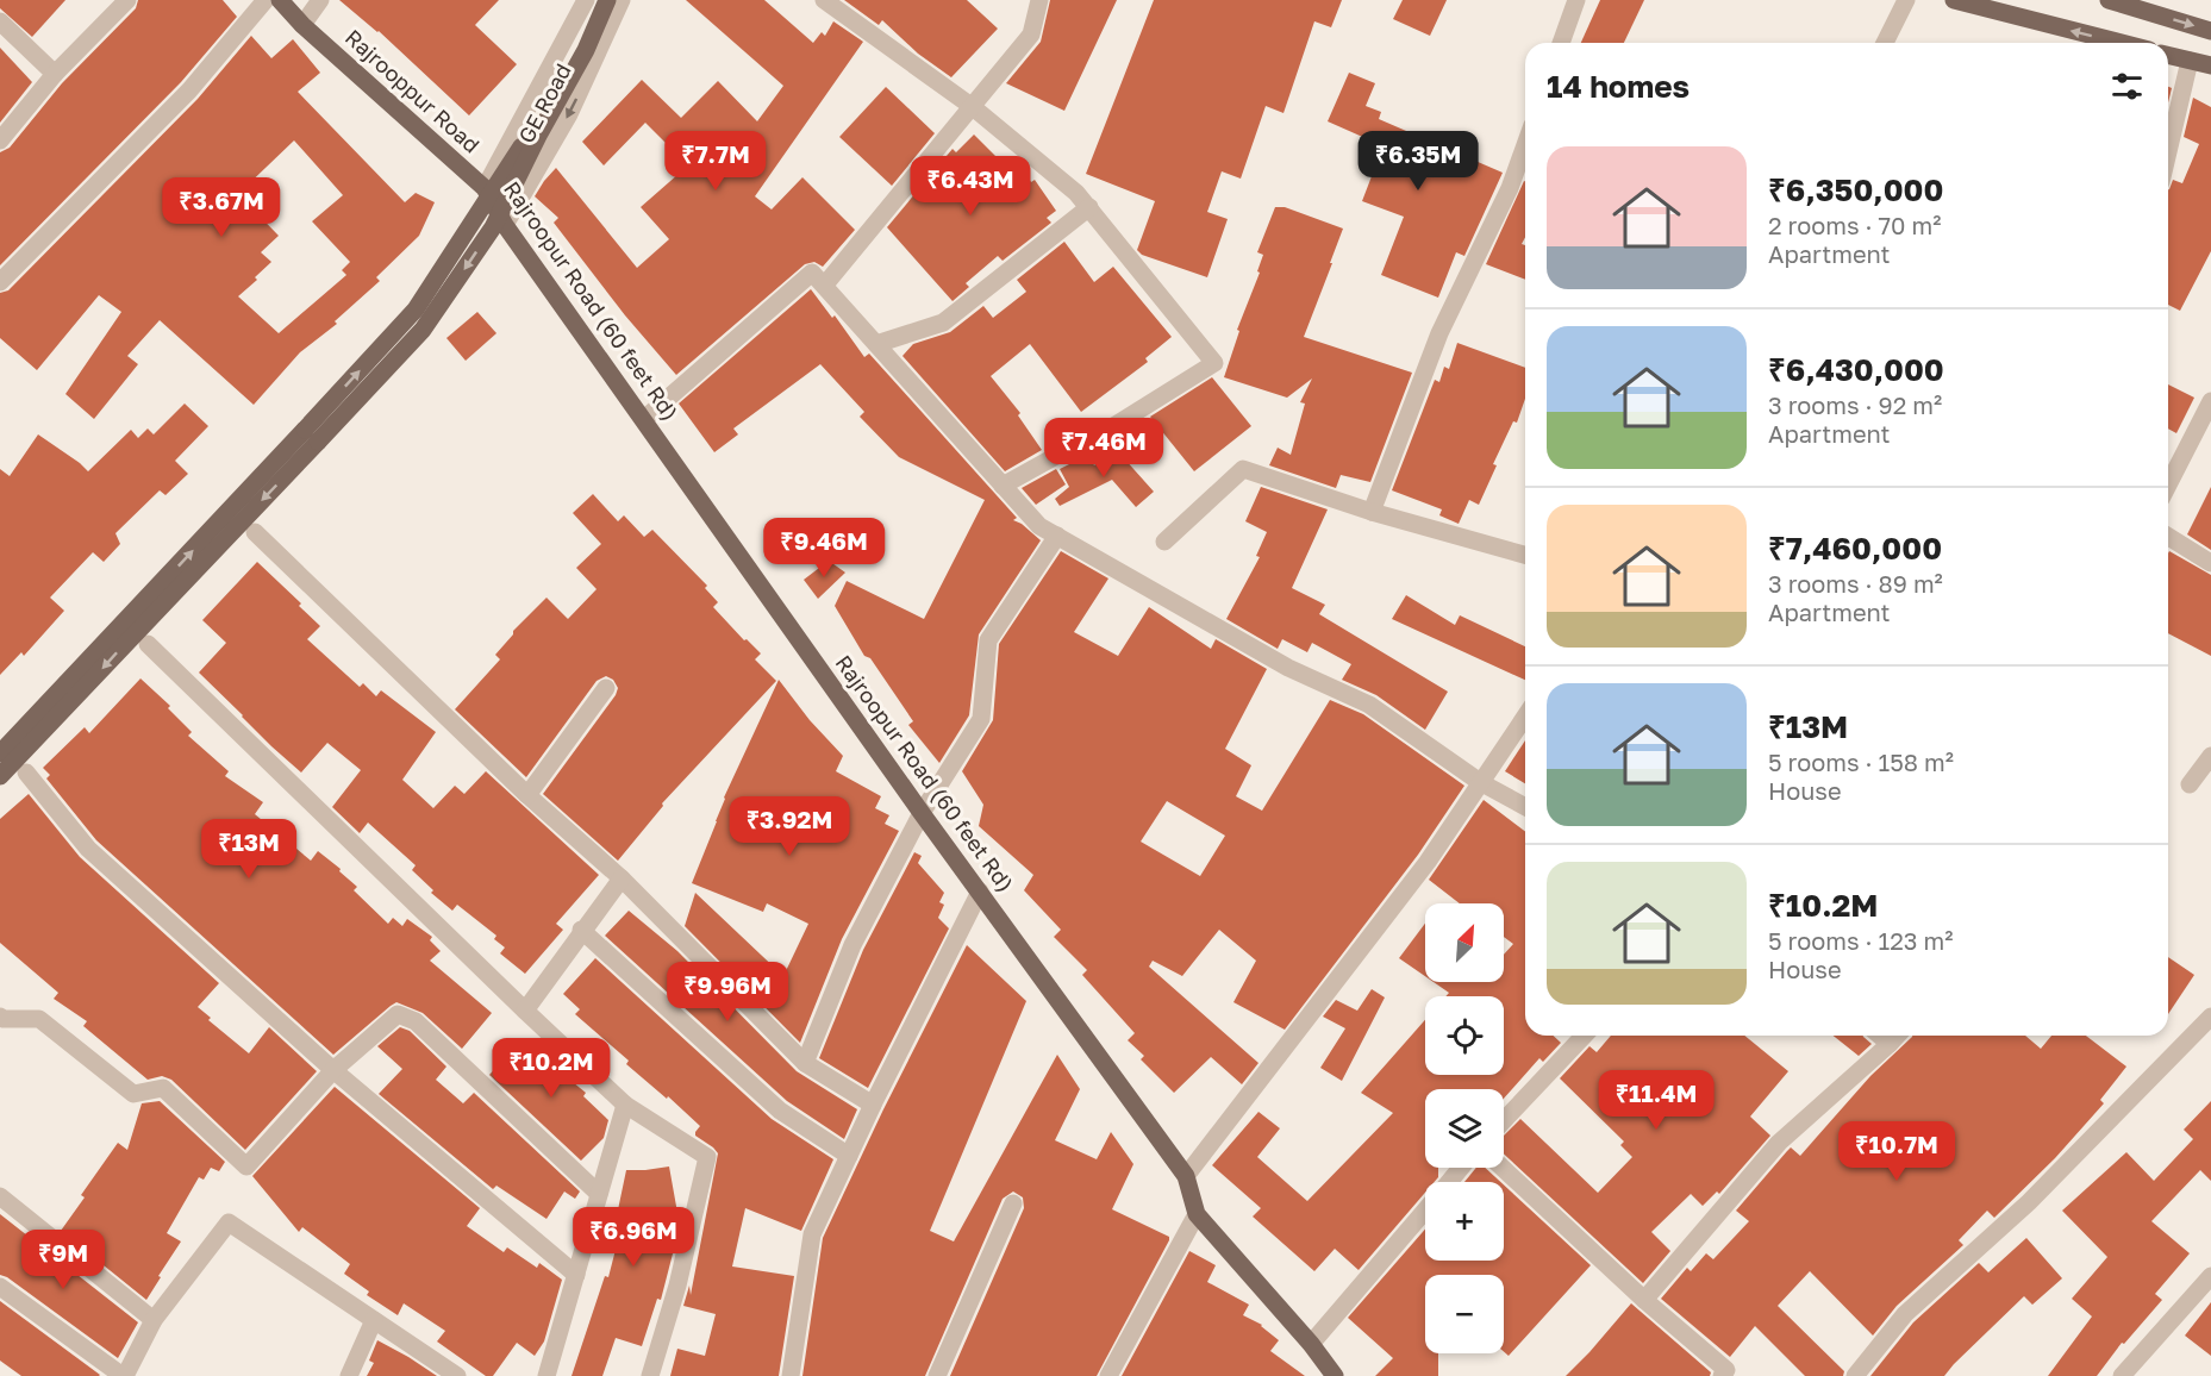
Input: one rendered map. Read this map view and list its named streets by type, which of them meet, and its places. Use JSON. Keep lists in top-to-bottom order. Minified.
{"streets":{"main road":["Rajrooppur Road","Rajroopur Road (60 feet Rd)"],"street":["GE Road"]},"crossings":[["Rajrooppur Road","GE Road"],["Rajrooppur Road","Rajroopur Road (60 feet Rd)"],["GE Road","Rajroopur Road (60 feet Rd)"]],"north":"top right","page":{"heading":"14 homes","list":[{"name":"₹6,350,000","note":"2 rooms · 70 m² · Apartment"},{"name":"₹6,430,000","note":"3 rooms · 92 m² · Apartment"},{"name":"₹7,460,000","note":"3 rooms · 89 m² · Apartment"},{"name":"₹13M","note":"5 rooms · 158 m² · House"},{"name":"₹10.2M","note":"5 rooms · 123 m² · House"}],"price":["₹7.7M","₹6.35M","₹6.43M","₹3.67M","₹7.46M","₹9.46M","₹3.92M","₹13M","₹9.96M","₹10.2M","₹11.4M","₹10.7M","₹6.96M","₹9M"],"map_buttons":["+","−"]}}
